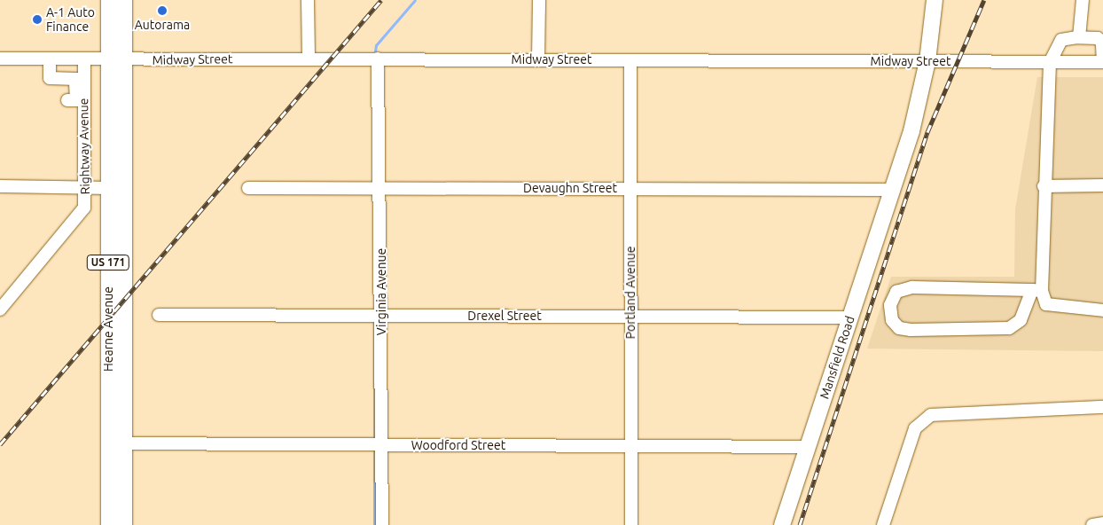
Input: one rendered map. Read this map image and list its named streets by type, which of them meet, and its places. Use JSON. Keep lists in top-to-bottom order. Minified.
{"streets":{"main road":["US 171","Hearne Avenue","Mansfield Road"],"street":["Midway Street","Rightway Avenue","Devaughn Street","Virginia Avenue","Portland Avenue","Drexel Street","Woodford Street"]},"crossings":[["Midway Street","Rightway Avenue"],["Midway Street","Virginia Avenue"],["Midway Street","Portland Avenue"],["Midway Street","Hearne Avenue"],["Midway Street","Mansfield Road"],["Devaughn Street","Virginia Avenue"],["Devaughn Street","Portland Avenue"],["Devaughn Street","Mansfield Road"],["Virginia Avenue","Drexel Street"],["Virginia Avenue","Woodford Street"],["Portland Avenue","Drexel Street"],["Portland Avenue","Woodford Street"],["Drexel Street","Mansfield Road"],["Hearne Avenue","Woodford Street"],["Mansfield Road","Woodford Street"]],"places":["Autorama","A-1 Auto Finance"]}
